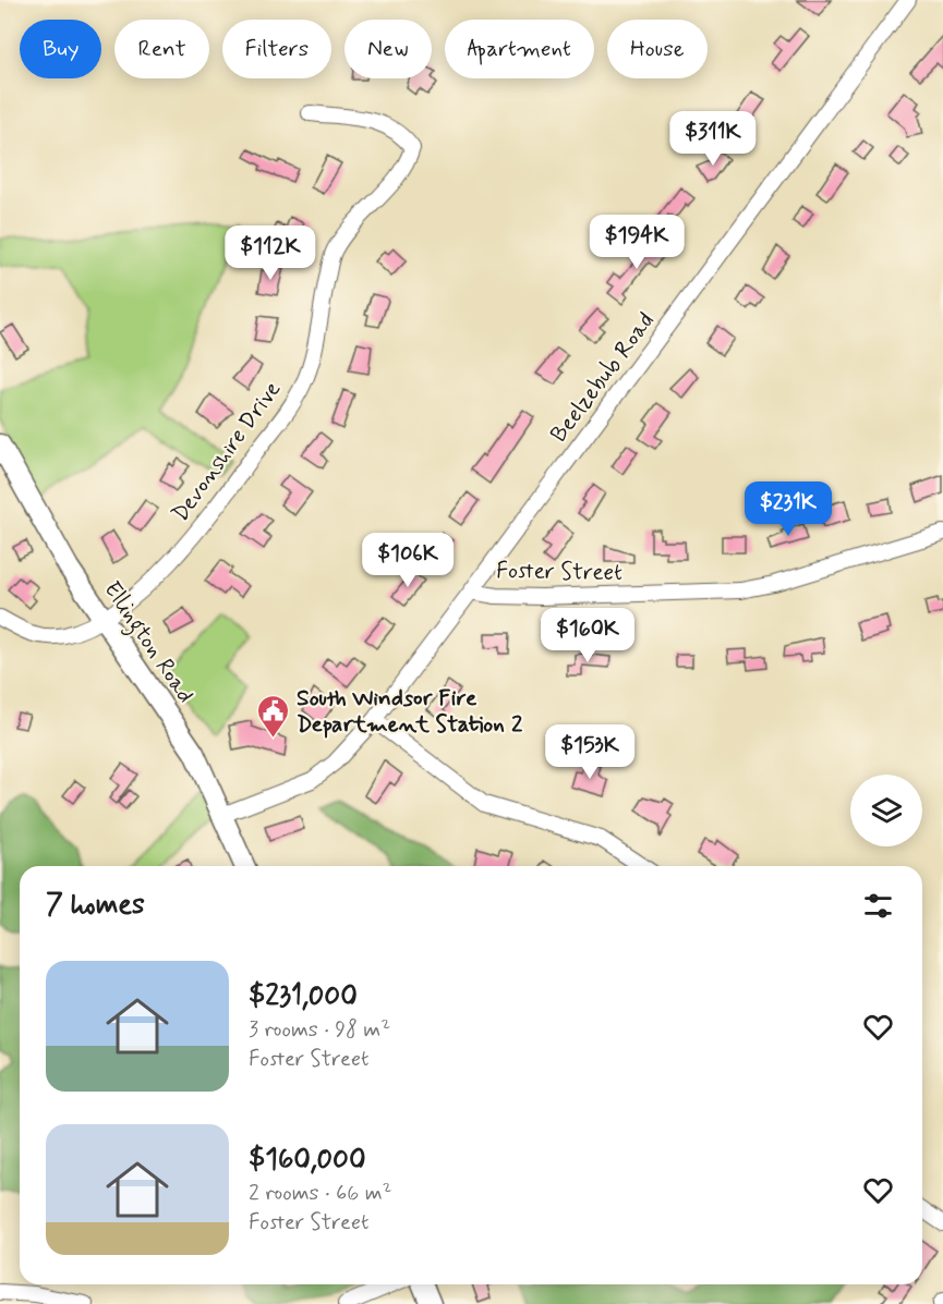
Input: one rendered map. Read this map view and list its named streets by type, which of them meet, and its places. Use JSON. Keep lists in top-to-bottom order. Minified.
{"streets":{"main road":["Ellington Road"],"street":["Beelzebub Road","Devonshire Drive","Foster Street"]},"crossings":[["Beelzebub Road","Foster Street"],["Devonshire Drive","Ellington Road"],["Foster Street","Ellington Road"]],"places":{"public building":["South Windsor Fire Department Station 2"]},"page":{"chip":["Buy","Rent","Filters","New","Apartment","House"],"price":["$311K","$194K","$112K","$231K","$106K","$160K","$153K"],"heading":"7 homes","list":[{"name":"$231,000","note":"3 rooms · 98 m² · Foster Street"},{"name":"$160,000","note":"2 rooms · 66 m² · Foster Street"}]}}
